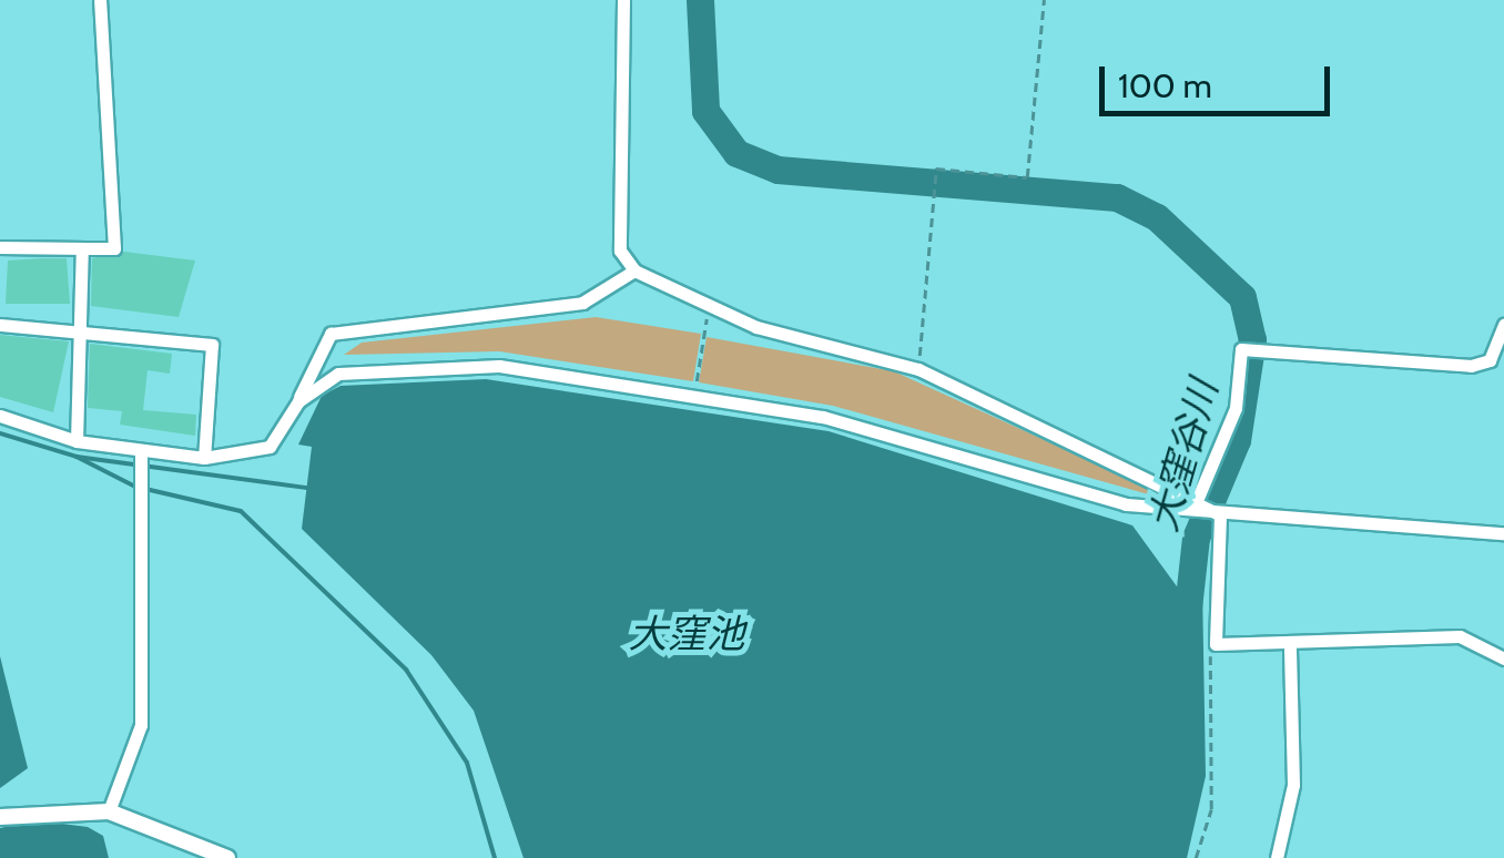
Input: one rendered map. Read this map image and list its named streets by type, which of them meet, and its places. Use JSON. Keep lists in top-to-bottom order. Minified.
{"water":["大窪谷川","大窪池"],"scale_bar":"100 m"}
